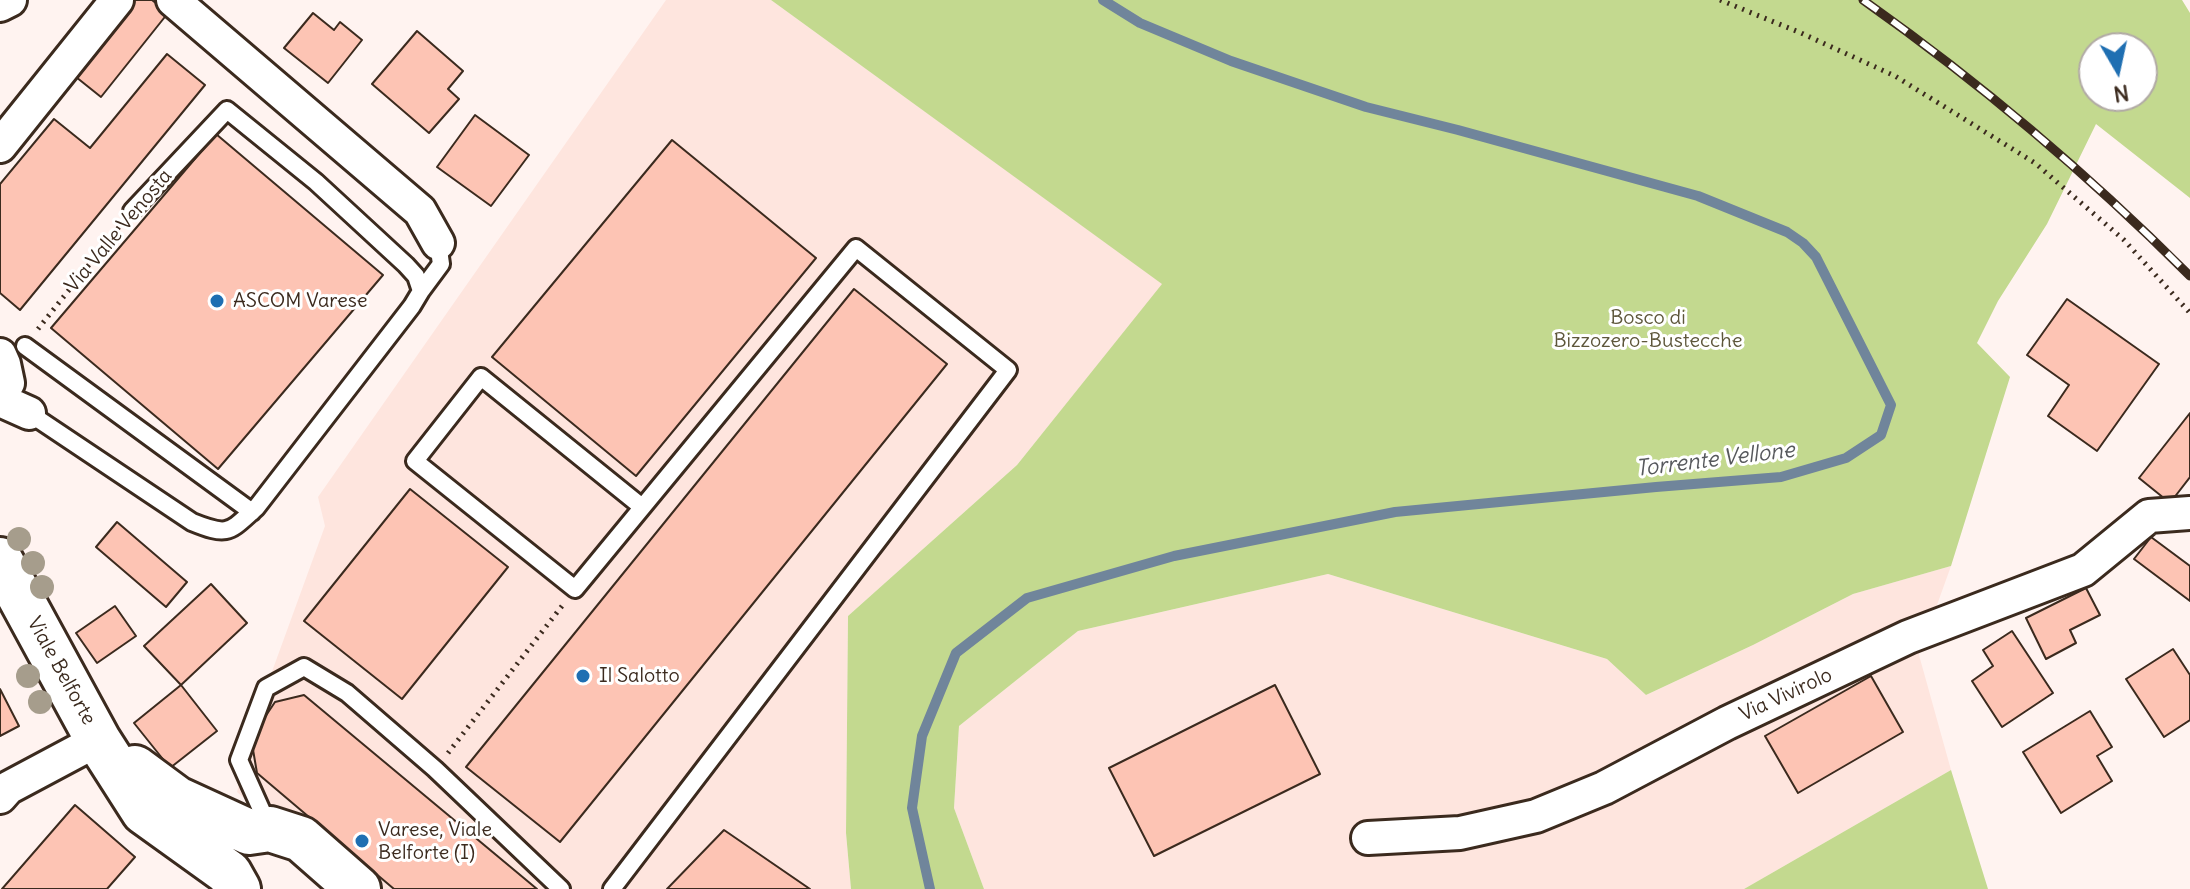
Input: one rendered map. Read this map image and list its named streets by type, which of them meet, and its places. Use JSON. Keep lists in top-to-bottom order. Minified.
{"streets":{"main road":["Viale Belforte"],"street":["Via Vivirolo"],"lane":["Via Valle Venosta"]},"water":["Torrente Vellone"],"parks":["Bosco di Bizzozero-Bustecche"],"places":["ASCOM Varese","Il Salotto","Varese, Viale Belforte (I)"],"north":"bottom"}
